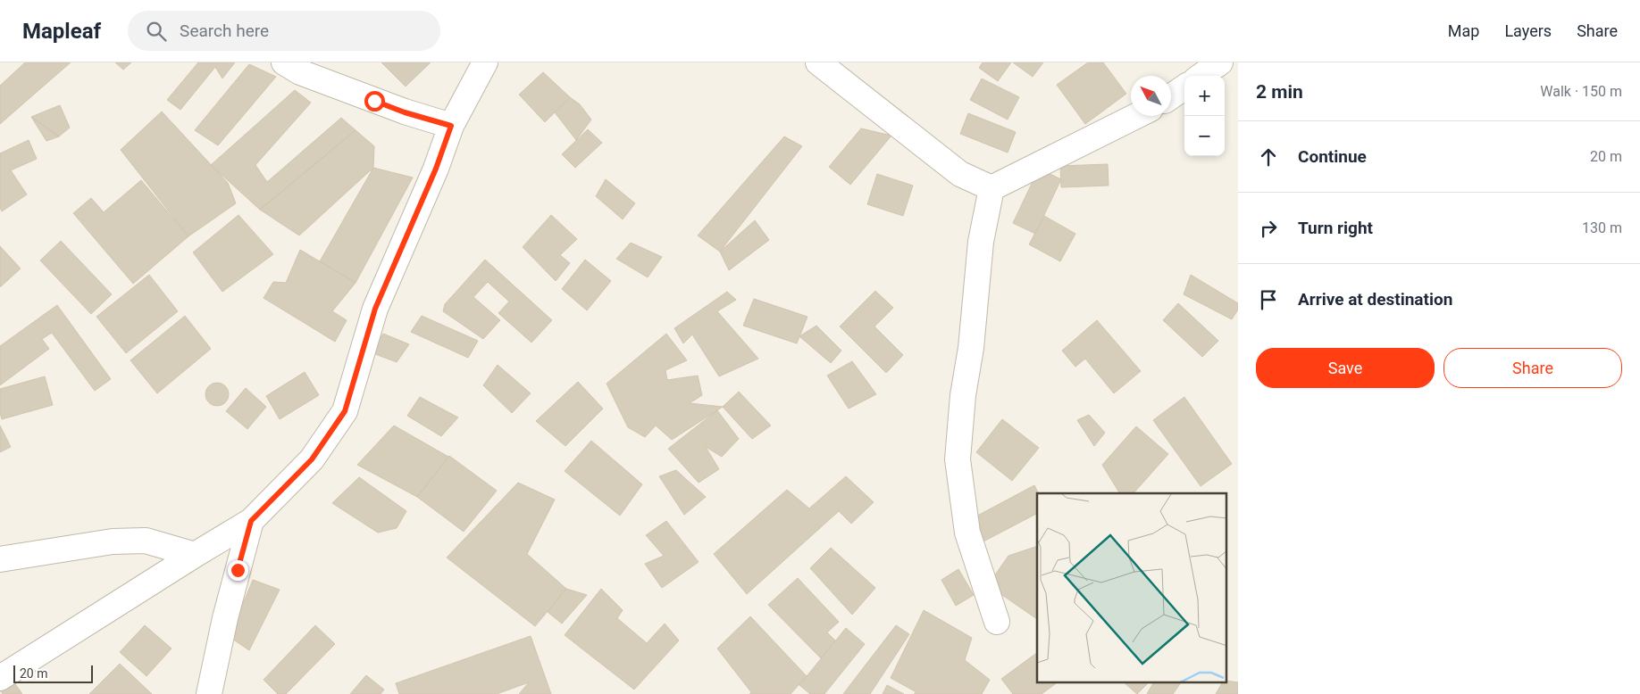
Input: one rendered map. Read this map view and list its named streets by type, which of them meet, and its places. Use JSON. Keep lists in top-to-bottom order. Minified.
{"scale_bar":"20 m","north":"top left","page":{"header":"Mapleaf","search":"Search here","nav":["Map","Layers","Share"],"heading":["2 min","Walk · 150 m"],"map_buttons":["+","−"],"list":[["Continue","20 m"],["Turn right","130 m"],"Arrive at destination"],"buttons":["Save","Share"],"scale":"20 m"}}
